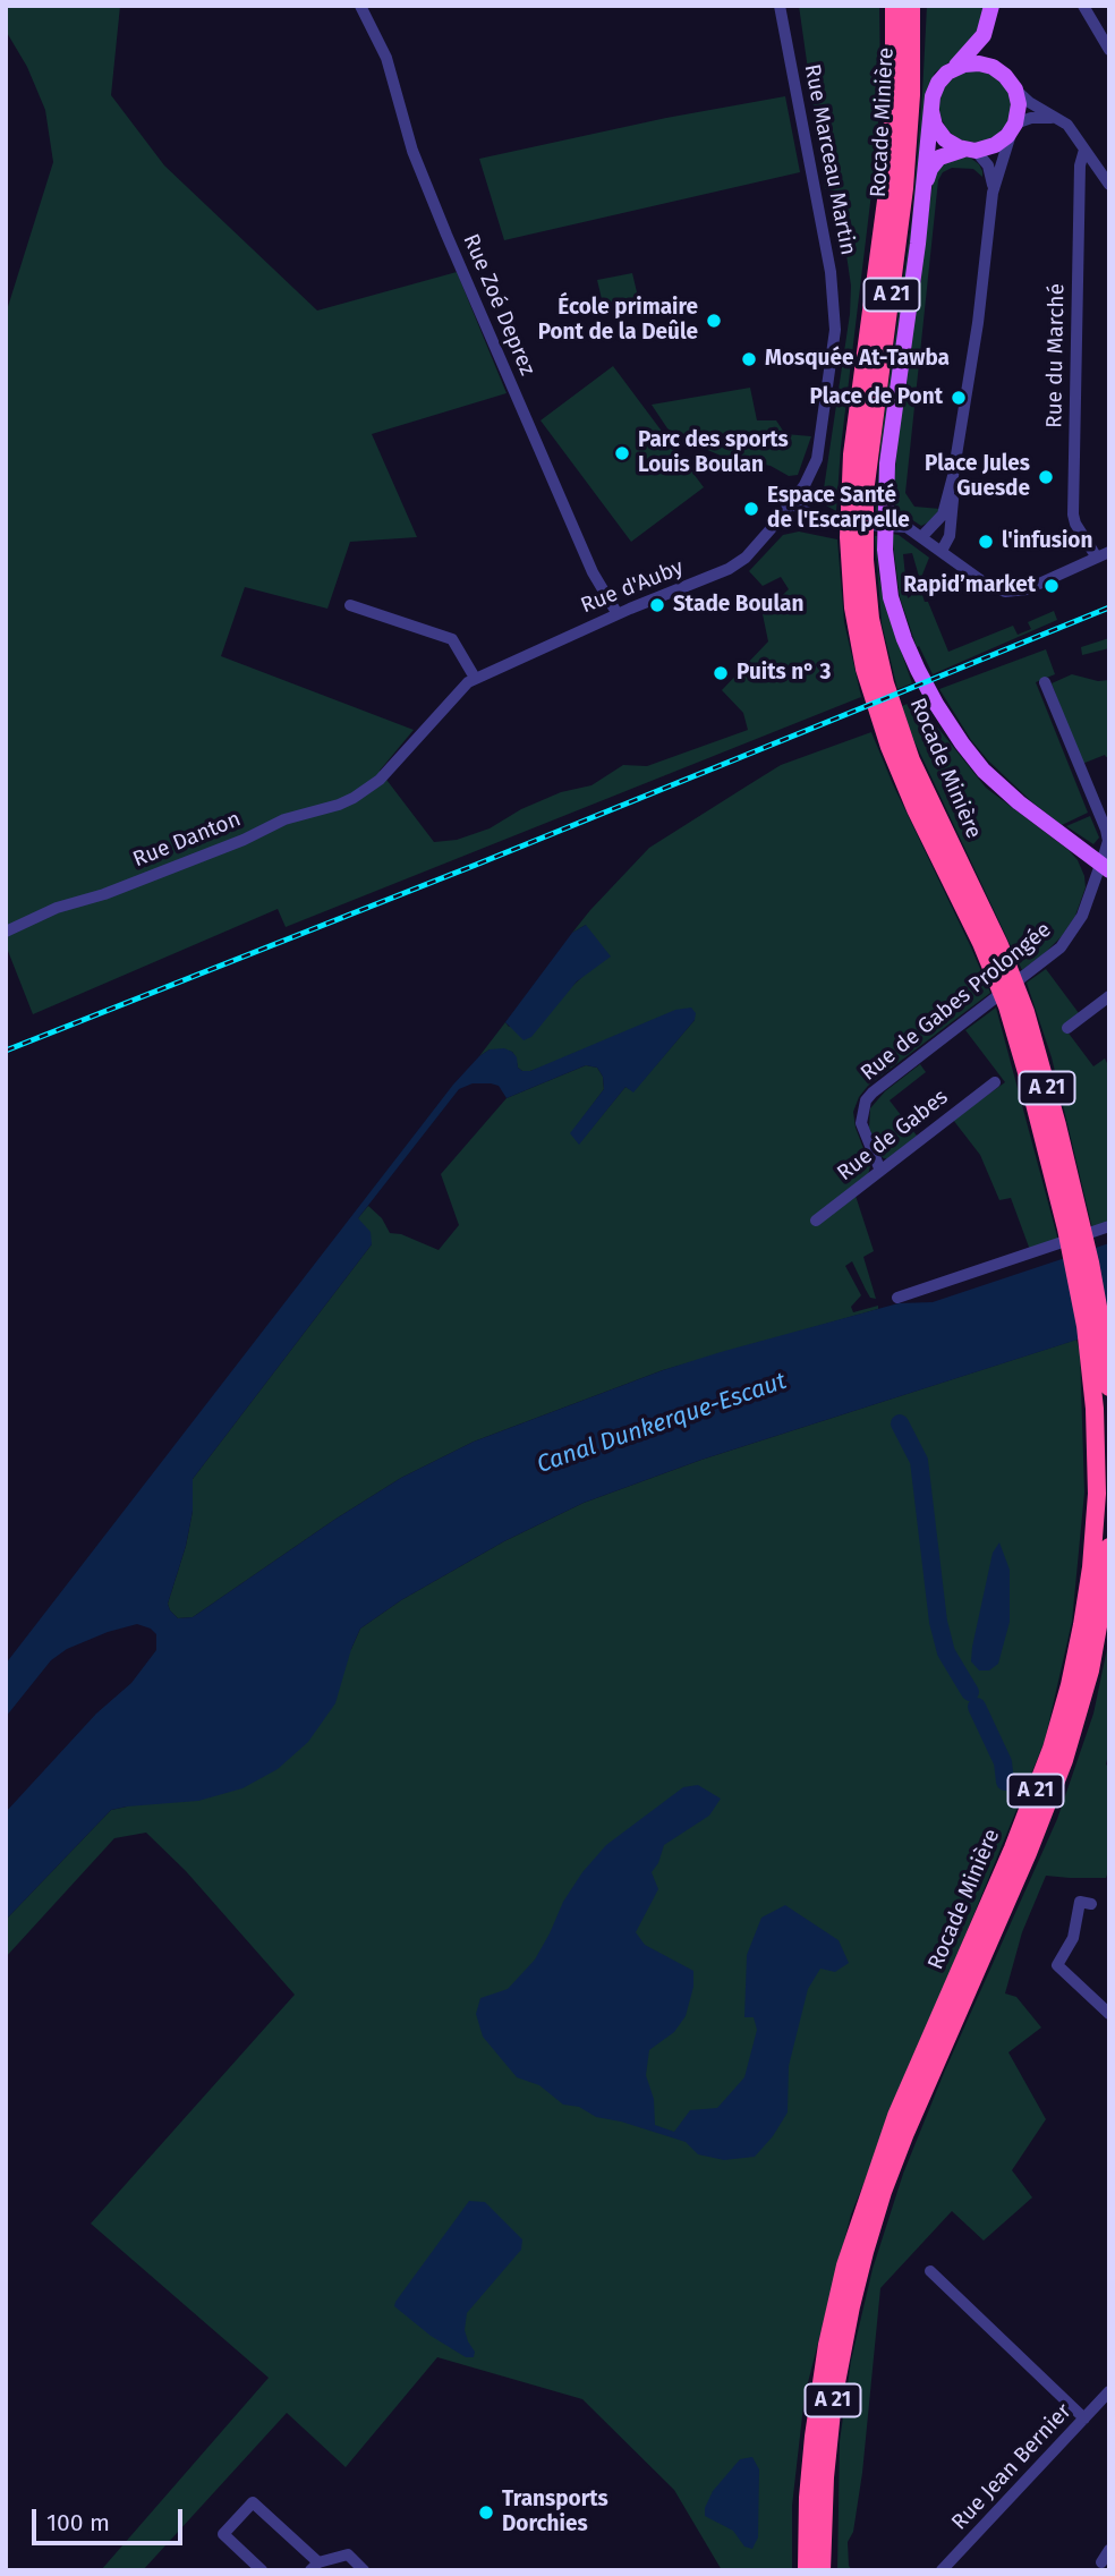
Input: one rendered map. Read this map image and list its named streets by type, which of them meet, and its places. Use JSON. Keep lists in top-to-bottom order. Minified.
{"streets":{"highway":["Rocade Minière","A 21"],"street":["Rue Marceau Martin","Rue Zoé Deprez","Rue du Marché","Rue d'Auby","Rue Danton","Rue de Gabes Prolongée","Rue de Gabes","Rue Jean Bernier"]},"crossings":[["Rue Marceau Martin","Rue d'Auby"],["Rue Zoé Deprez","Rue d'Auby"],["Rue d'Auby","Rue Danton"],["Rue de Gabes Prolongée","Rue de Gabes"]],"water":["Canal Dunkerque-Escaut"],"places":["École primaire Pont de la Deûle","Mosquée At-Tawba","Place de Pont","Parc des sports Louis Boulan","Place Jules Guesde","Espace Santé de l'Escarpelle","l'infusion","Rapid’market","Stade Boulan","Puits n° 3","Transports Dorchies"],"scale_bar":"100 m"}
